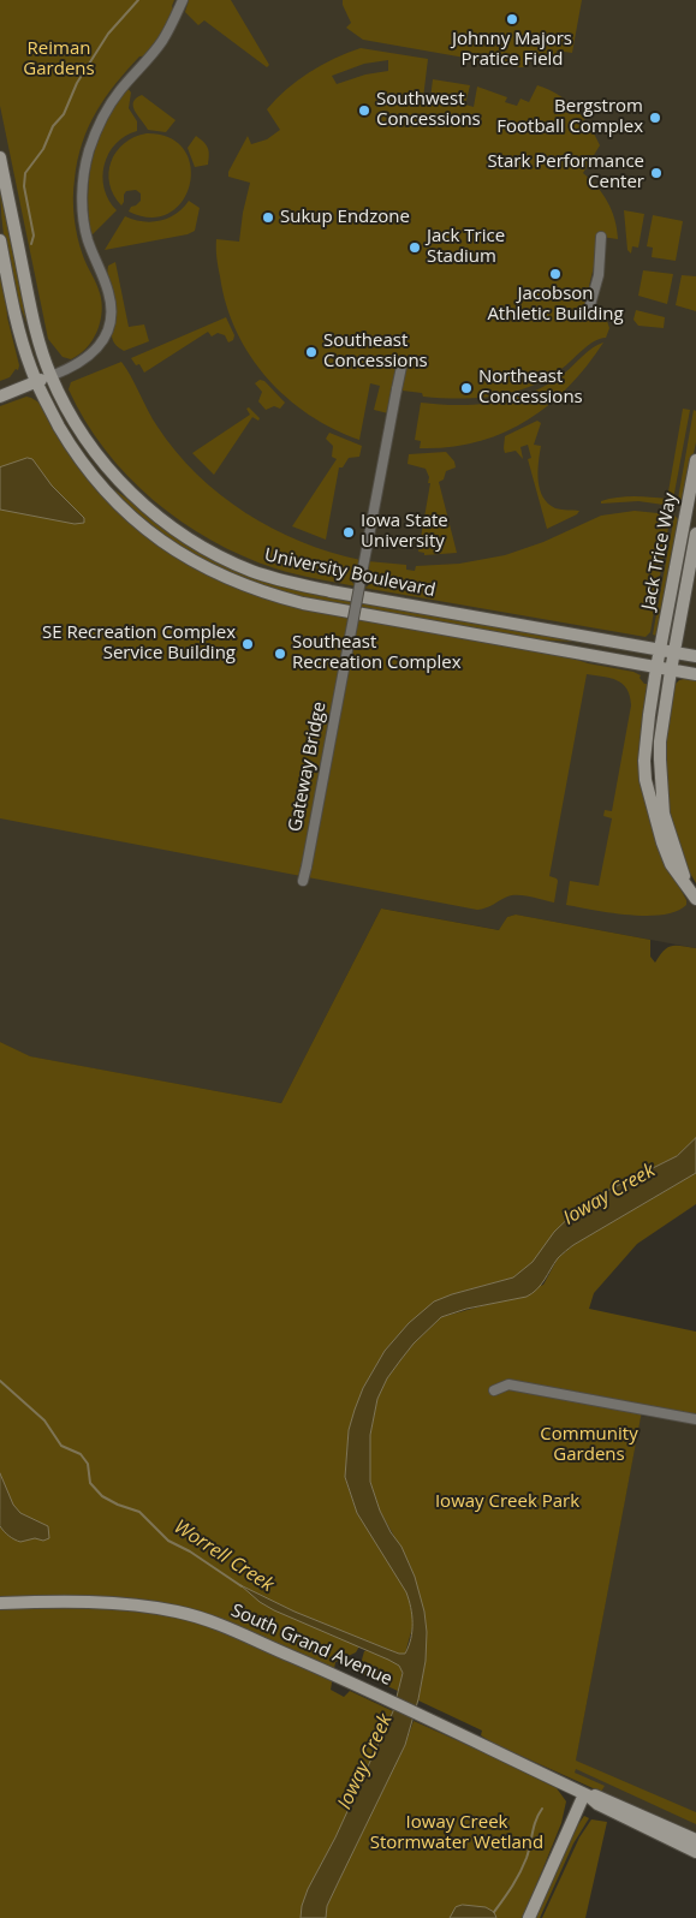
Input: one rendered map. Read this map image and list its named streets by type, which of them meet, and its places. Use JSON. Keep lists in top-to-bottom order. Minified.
{"streets":{"main road":["Jack Trice Way","University Boulevard","South Grand Avenue"],"street":["Gateway Bridge"]},"crossings":[["Jack Trice Way","University Boulevard"]],"water":["Ioway Creek","Worrell Creek"],"parks":["Reiman Gardens","Community Gardens","Ioway Creek Park","Ioway Creek Stormwater Wetland"],"places":["Johnny Majors Pratice Field","Southwest Concessions","Bergstrom Football Complex","Stark Performance Center","Sukup Endzone","Jack Trice Stadium","Jacobson Athletic Building","Southeast Concessions","Northeast Concessions","Iowa State University","SE Recreation Complex Service Building","Southeast Recreation Complex"]}
